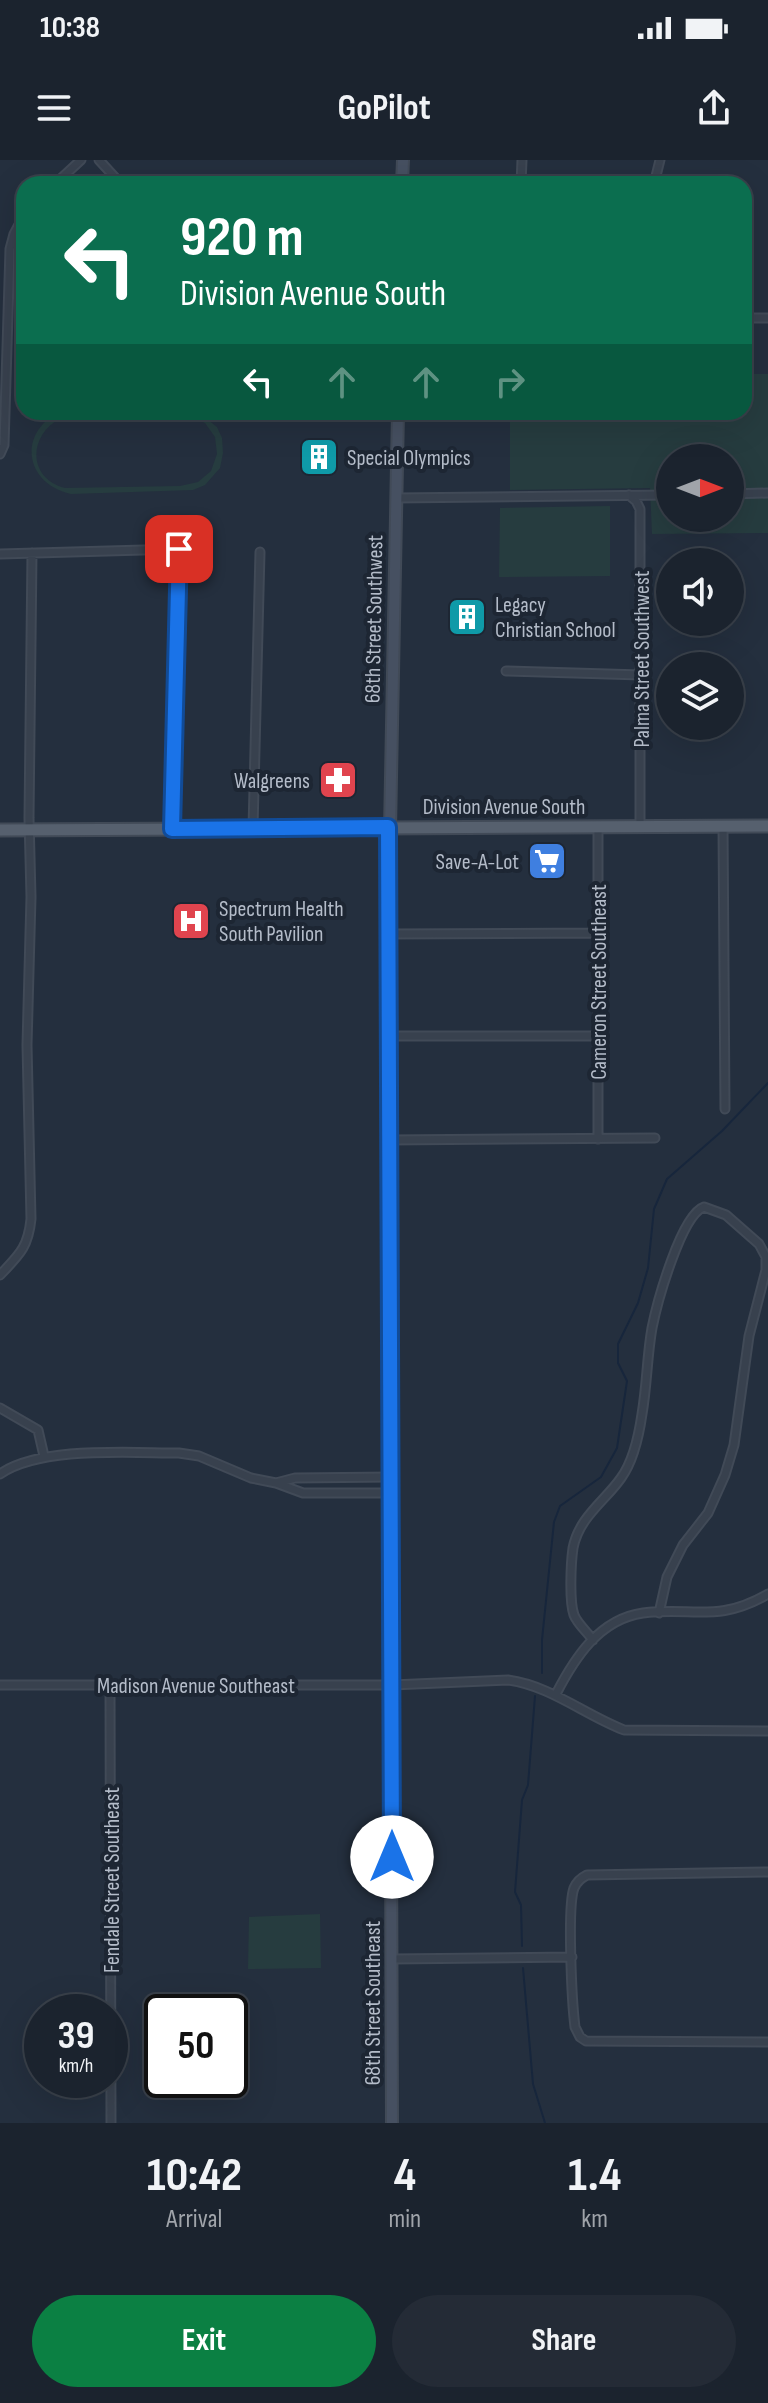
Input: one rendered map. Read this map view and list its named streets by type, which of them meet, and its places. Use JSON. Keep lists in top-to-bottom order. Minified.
{"streets":{"main road":["68th Street Southwest","Division Avenue South","68th Street Southeast"],"street":["Palma Street Southwest","Cameron Street Southeast","Madison Avenue Southeast","Fendale Street Southeast"]},"crossings":[["68th Street Southwest","Division Avenue South"],["68th Street Southwest","68th Street Southeast"],["Palma Street Southwest","Division Avenue South"],["Division Avenue South","Cameron Street Southeast"],["Division Avenue South","68th Street Southeast"],["Madison Avenue Southeast","Fendale Street Southeast"],["Madison Avenue Southeast","68th Street Southeast"]],"places":{"building":["Special Olympics","Legacy Christian School"],"pharmacy":["Walgreens"],"supermarket":["Save-A-Lot"],"hospital":["Spectrum Health South Pavilion"]},"north":"right","page":{"status":"10:38","header":"GoPilot","turn":["920 m","Division Avenue South"],"speed":"39 km/h","limit":"50","eta":["10:42","Arrival","4","min","1.4","km"],"buttons":["Exit","Share"]}}
